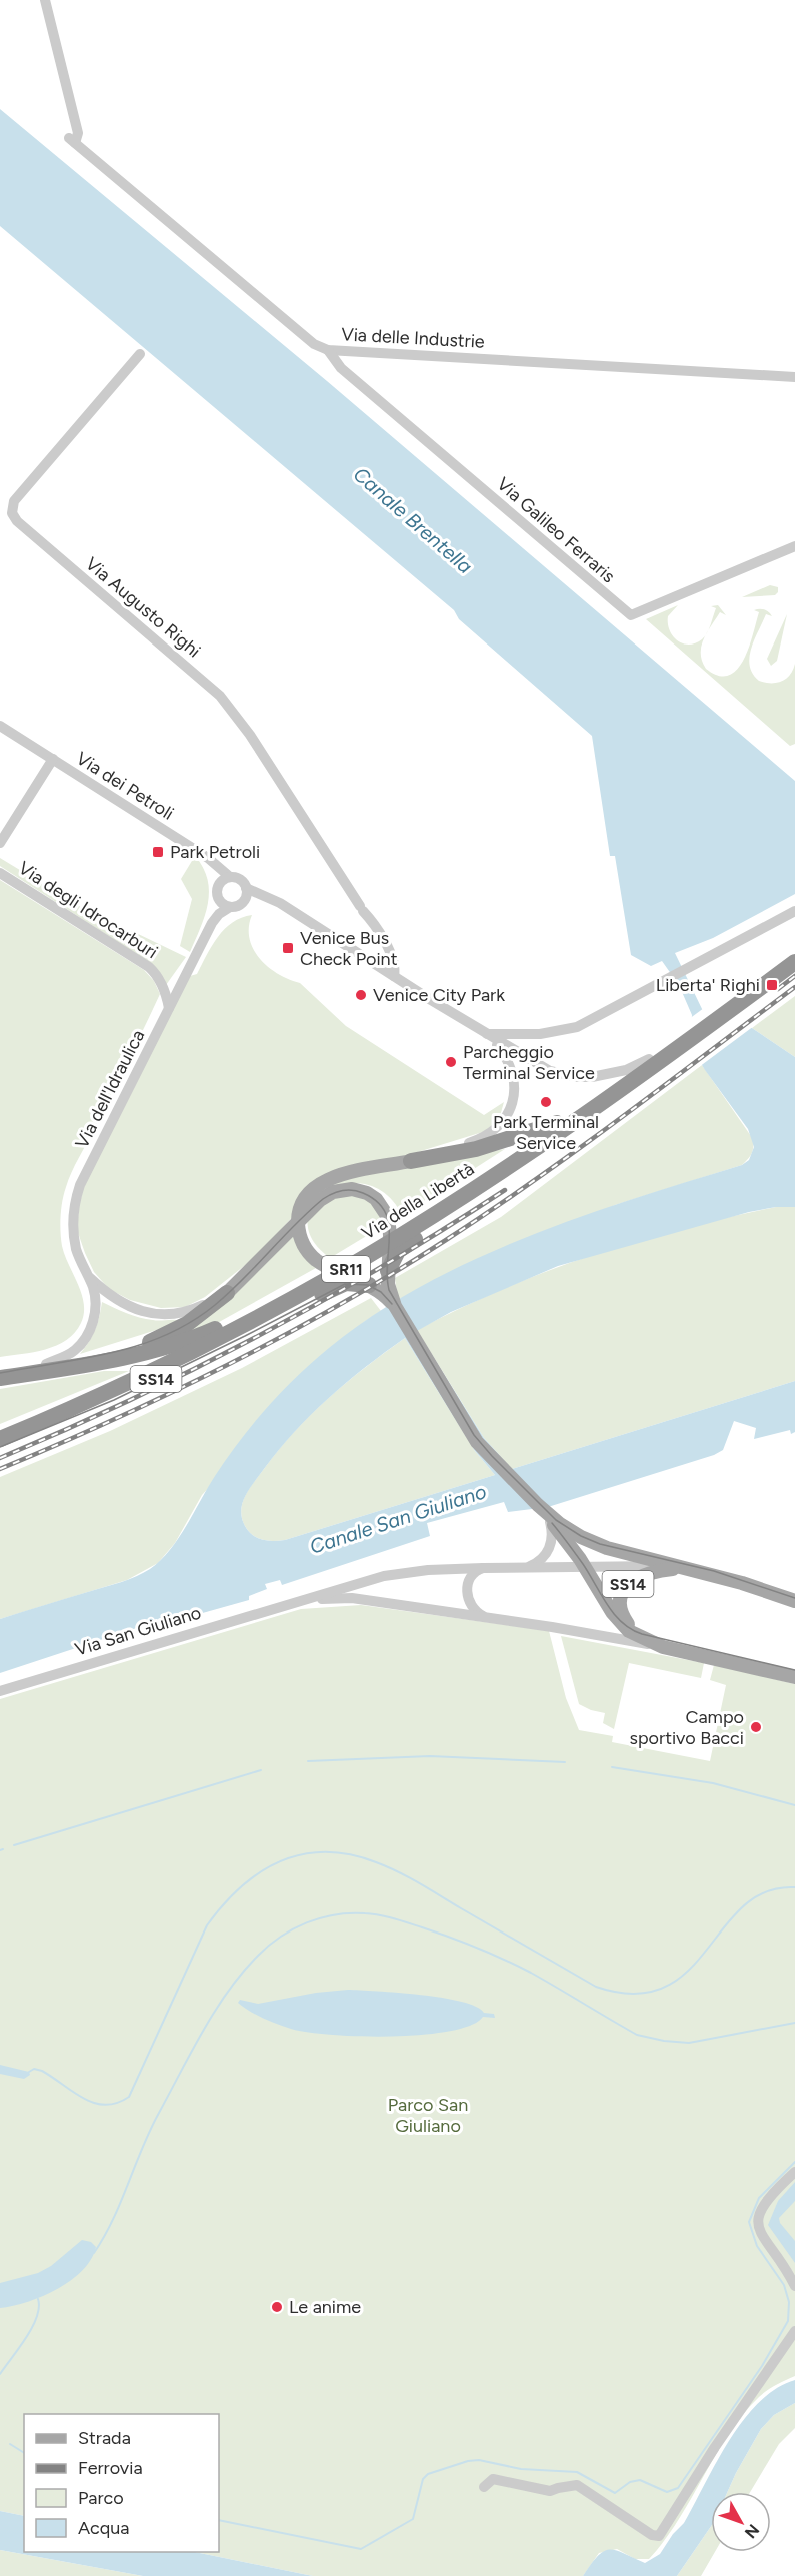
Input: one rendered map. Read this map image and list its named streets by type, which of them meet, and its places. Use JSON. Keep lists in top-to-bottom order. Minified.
{"streets":{"highway":["Via della Libertà","SR11","SS14"],"main road":["Via San Giuliano"],"street":["Via delle Industrie","Via Galileo Ferraris","Via Augusto Righi","Via dei Petroli","Via degli Idrocarburi","Via dell'Idraulica"]},"crossings":[["Via delle Industrie","Via Galileo Ferraris"],["Via dei Petroli","Via dell'Idraulica"],["Via degli Idrocarburi","Via dell'Idraulica"],["Via dell'Idraulica","SS14"],["Via della Libertà","SS14"],["SS14","Via San Giuliano"]],"water":["Canale Brentella","Canale San Giuliano"],"parks":["Parco San Giuliano"],"places":{"transit":["Park Petroli","Venice Bus Check Point","Liberta' Righi"],"other":["Venice City Park","Parcheggio Terminal Service","Park Terminal Service","Campo sportivo Bacci","Le anime"]},"legend":["Strada","Ferrovia","Parco","Acqua"],"north":"bottom right"}
